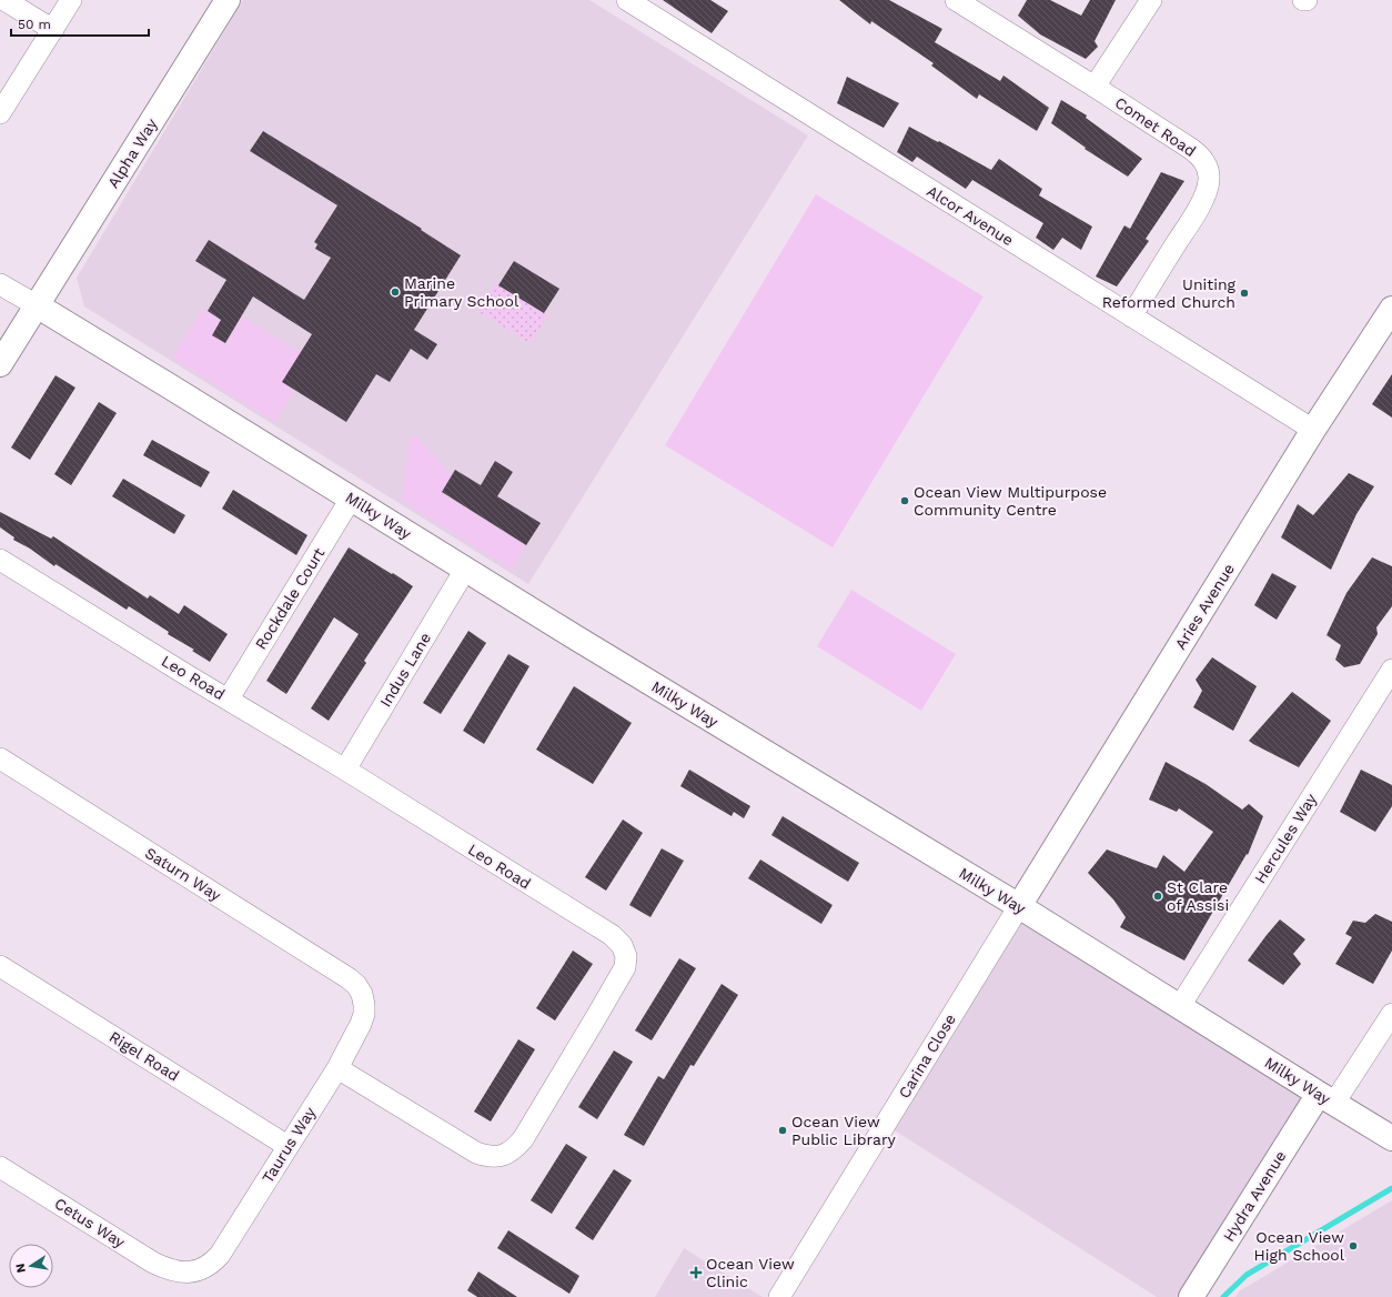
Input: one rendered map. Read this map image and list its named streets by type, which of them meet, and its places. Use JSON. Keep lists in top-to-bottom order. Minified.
{"streets":{"street":["Comet Road","Alpha Way","Alcor Avenue","Milky Way","Rockdale Court","Aries Avenue","Indus Lane","Leo Road","Hercules Way","Saturn Way","Rigel Road","Carina Close","Taurus Way","Hydra Avenue","Cetus Way"]},"crossings":[["Comet Road","Alcor Avenue"],["Alpha Way","Milky Way"],["Alcor Avenue","Aries Avenue"],["Milky Way","Rockdale Court"],["Milky Way","Aries Avenue"],["Milky Way","Indus Lane"],["Milky Way","Hercules Way"],["Milky Way","Carina Close"],["Milky Way","Hydra Avenue"],["Rockdale Court","Leo Road"],["Aries Avenue","Carina Close"],["Indus Lane","Leo Road"],["Leo Road","Taurus Way"],["Saturn Way","Taurus Way"],["Rigel Road","Taurus Way"],["Taurus Way","Cetus Way"]],"places":{"other":["Marine Primary School","Uniting Reformed Church","Ocean View Multipurpose Community Centre","St Clare of Assisi","Ocean View Public Library","Ocean View High School"],"health":["Ocean View Clinic"]},"scale_bar":"50 m","north":"left"}
